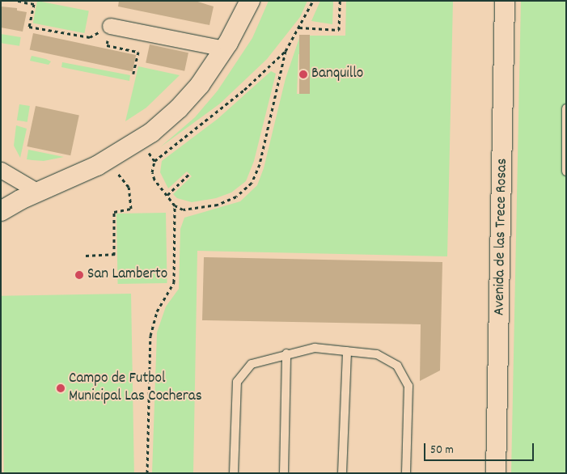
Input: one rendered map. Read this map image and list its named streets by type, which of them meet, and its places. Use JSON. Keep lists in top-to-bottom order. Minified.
{"streets":{"street":["Avenida de las Trece Rosas"]},"places":["Banquillo","San Lamberto","Campo de Futbol Municipal Las Cocheras"],"scale_bar":"50 m"}
